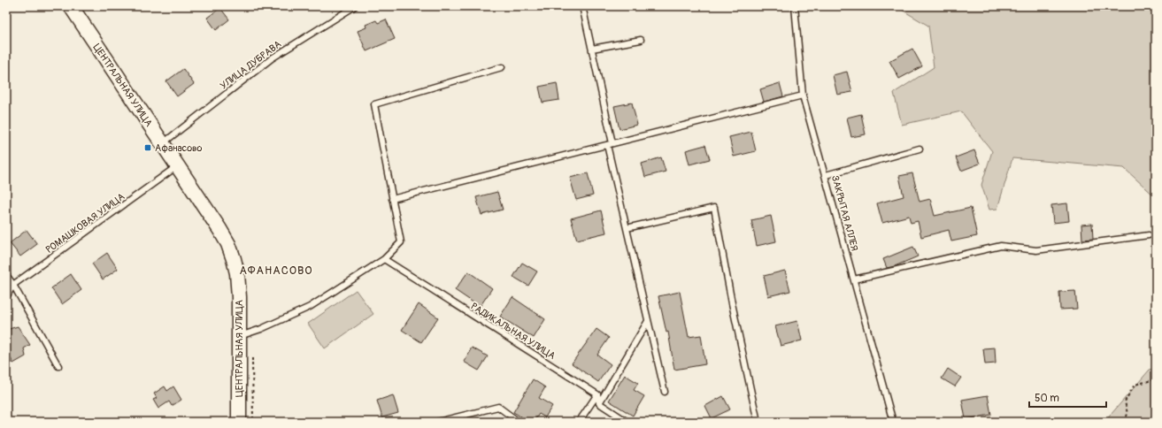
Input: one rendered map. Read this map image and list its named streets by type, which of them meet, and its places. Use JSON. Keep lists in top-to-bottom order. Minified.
{"streets":{"street":["ЦЕНТРАЛЬНАЯ УЛИЦА"],"lane":["УЛИЦА ДУБРАВА","ЗАКРЫТАЯ АЛЛЕЯ","РОМАШКОВАЯ УЛИЦА","РАДИКАЛЬНАЯ УЛИЦА"]},"crossings":[["УЛИЦА ДУБРАВА","ЦЕНТРАЛЬНАЯ УЛИЦА"],["ЦЕНТРАЛЬНАЯ УЛИЦА","РОМАШКОВАЯ УЛИЦА"]],"districts":["АФАНАСОВО"],"places":{"transit":["Афанасово"]},"scale_bar":"50 m"}
